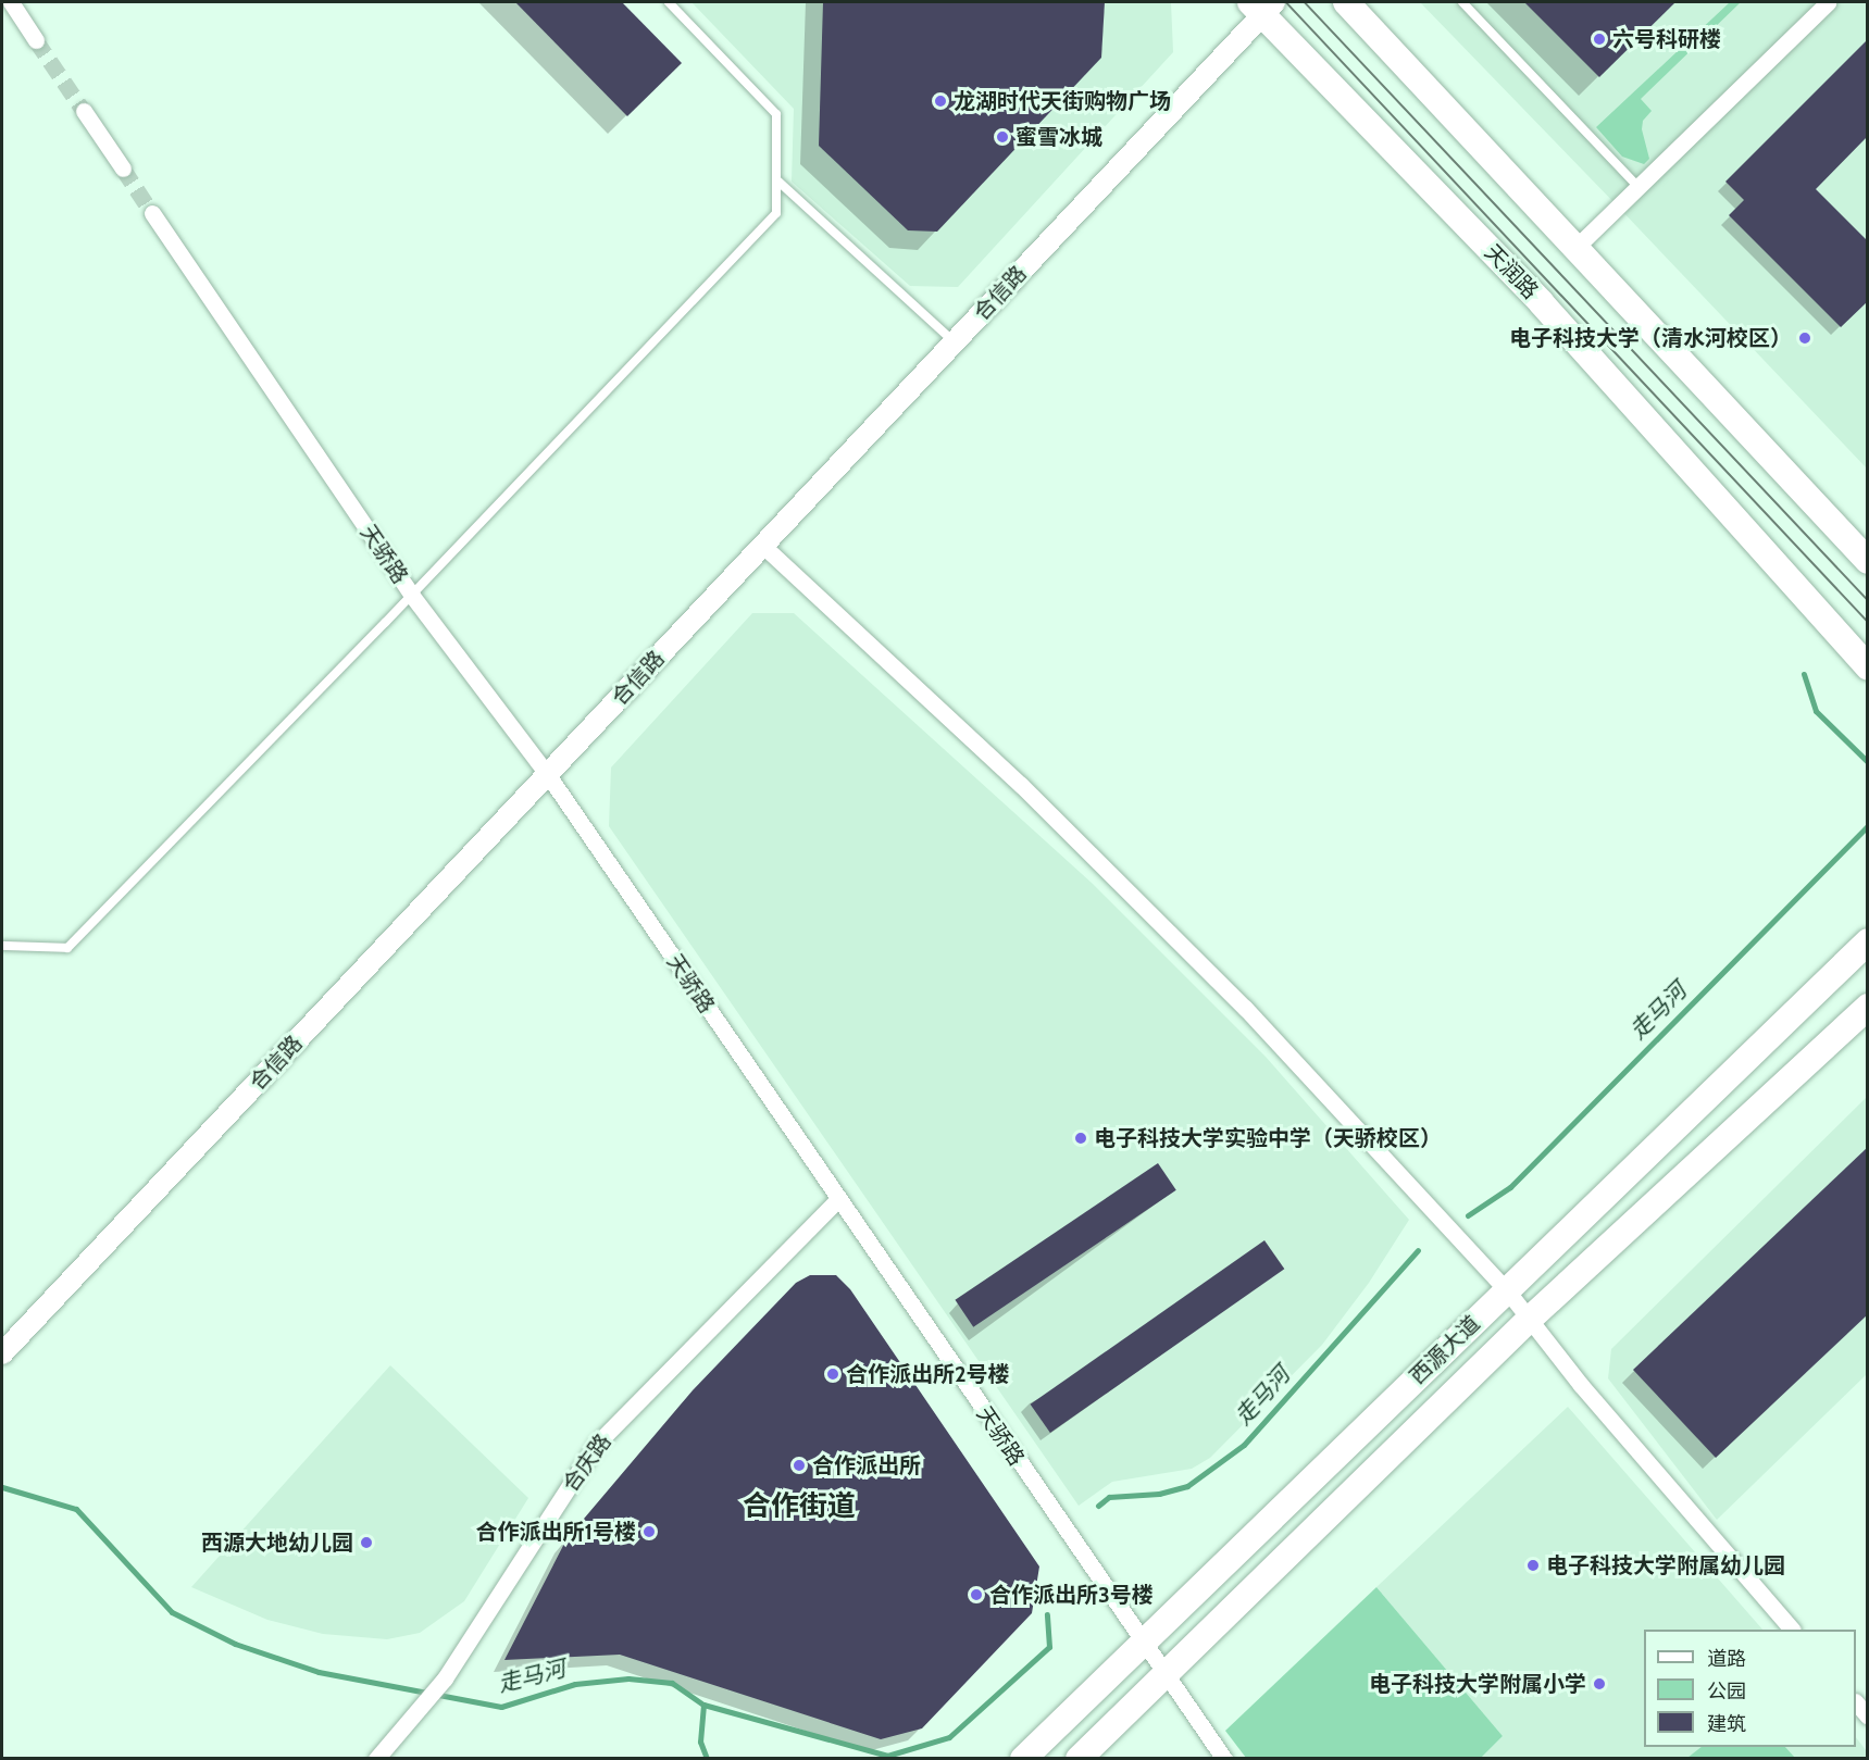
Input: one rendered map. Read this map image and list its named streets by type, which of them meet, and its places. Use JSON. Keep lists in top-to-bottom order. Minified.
{"streets":{"main road":["天润路","西源大道"],"street":["合信路","天骄路","合庆路"]},"crossings":[["天润路","合信路"],["合信路","天骄路"],["天骄路","西源大道"],["天骄路","合庆路"]],"districts":["合作街道"],"water":["走马河"],"places":["六号科研楼","龙湖时代天街购物广场","蜜雪冰城","电子科技大学（清水河校区）","电子科技大学实验中学（天骄校区）","合作派出所2号楼","合作派出所","合作派出所1号楼","西源大地幼儿园","电子科技大学附属幼儿园","合作派出所3号楼","电子科技大学附属小学"],"legend":["道路","公园","建筑"]}
